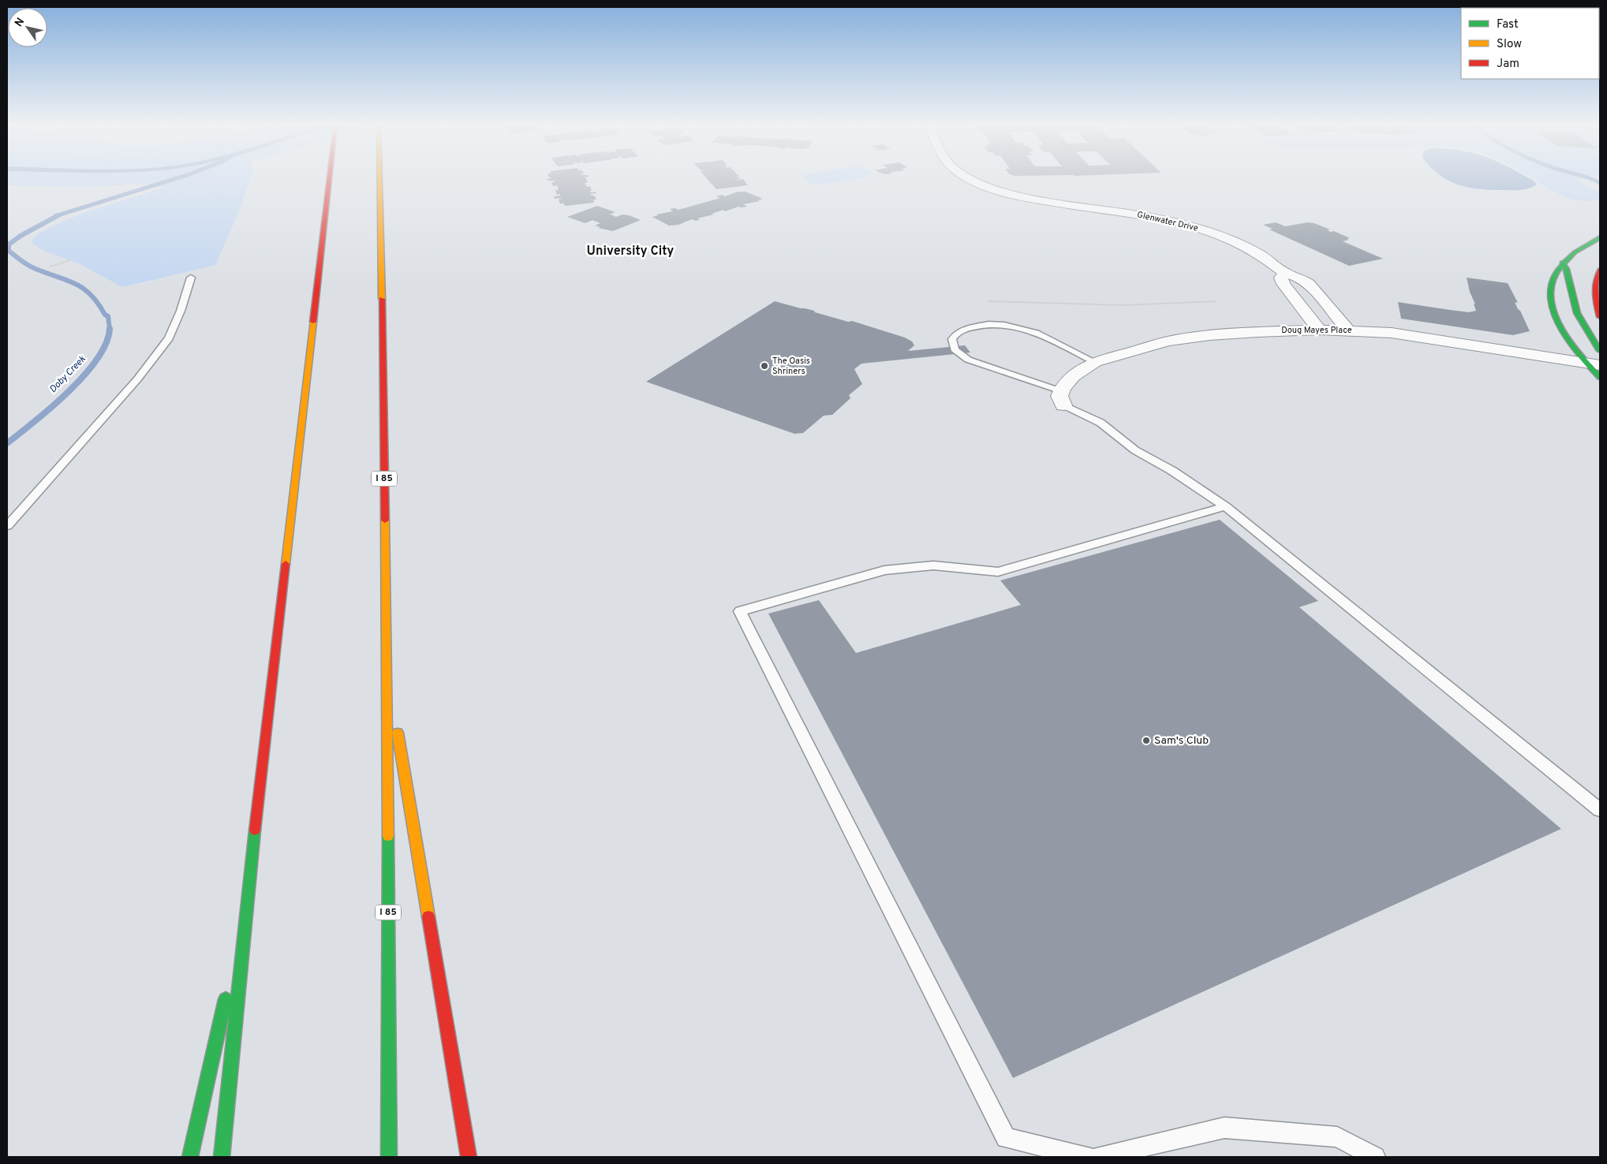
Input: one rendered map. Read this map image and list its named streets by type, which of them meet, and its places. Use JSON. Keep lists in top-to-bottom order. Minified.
{"streets":{"main road":["I 85"],"street":["Glenwater Drive","Doug Mayes Place"]},"crossings":[["Glenwater Drive","Doug Mayes Place"]],"districts":["University City"],"water":["Doby Creek"],"places":["The Oasis Shriners","Sam's Club"],"legend":["Fast","Slow","Jam"],"north":"top left"}
